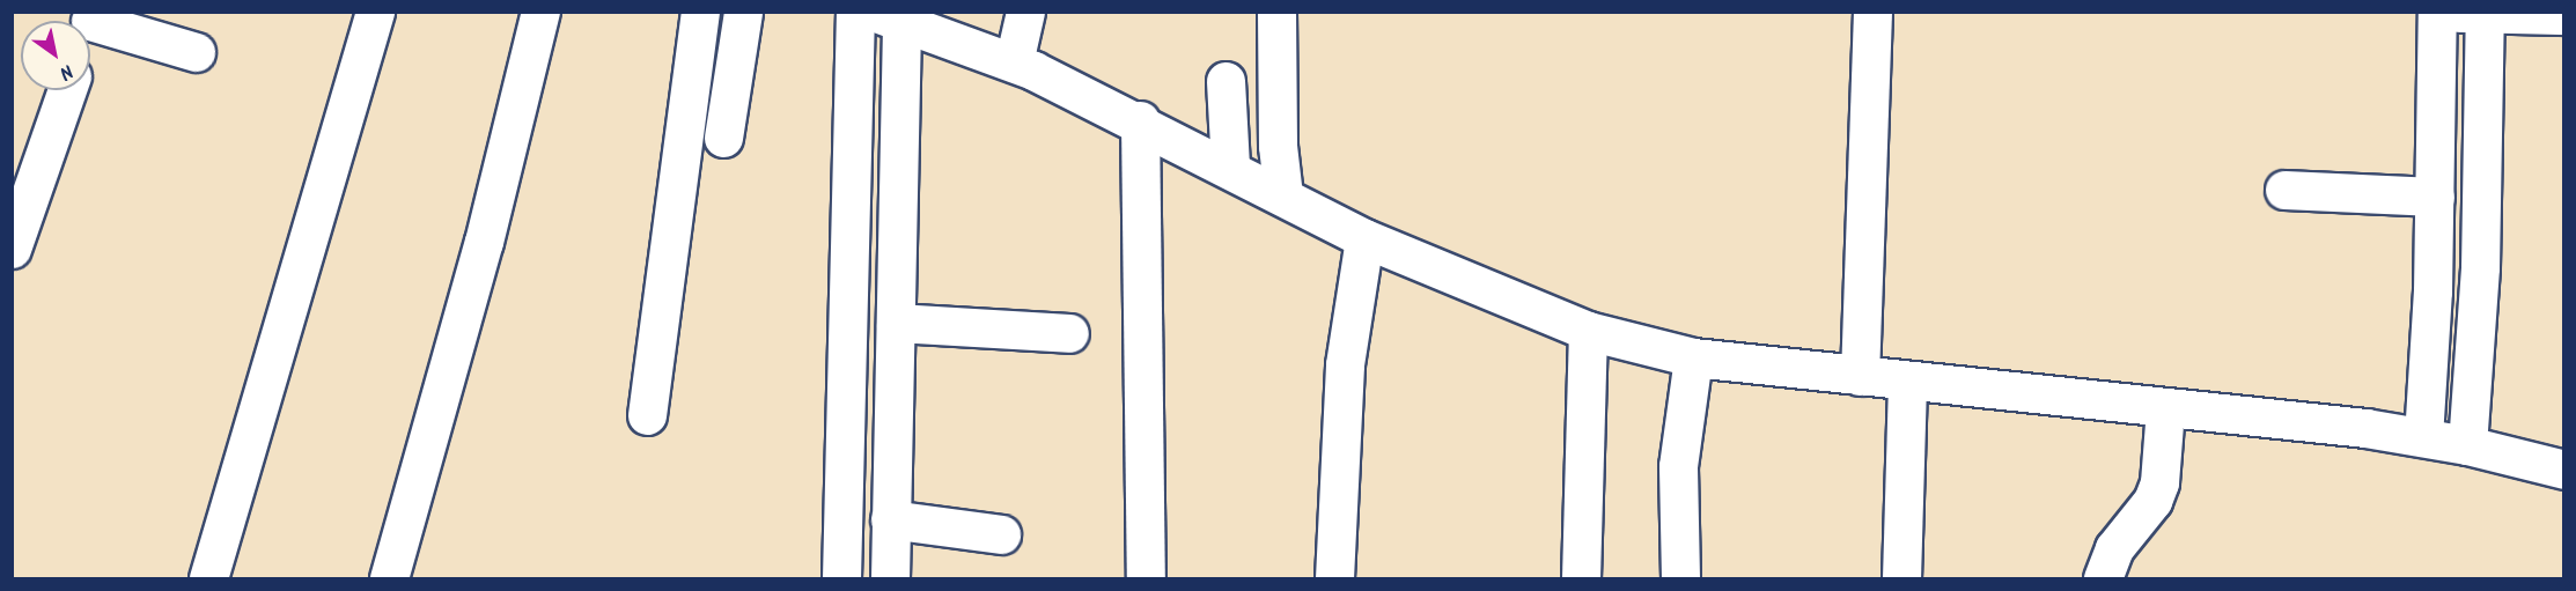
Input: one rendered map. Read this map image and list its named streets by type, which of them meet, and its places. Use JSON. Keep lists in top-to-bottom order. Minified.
{"north":"bottom right"}
